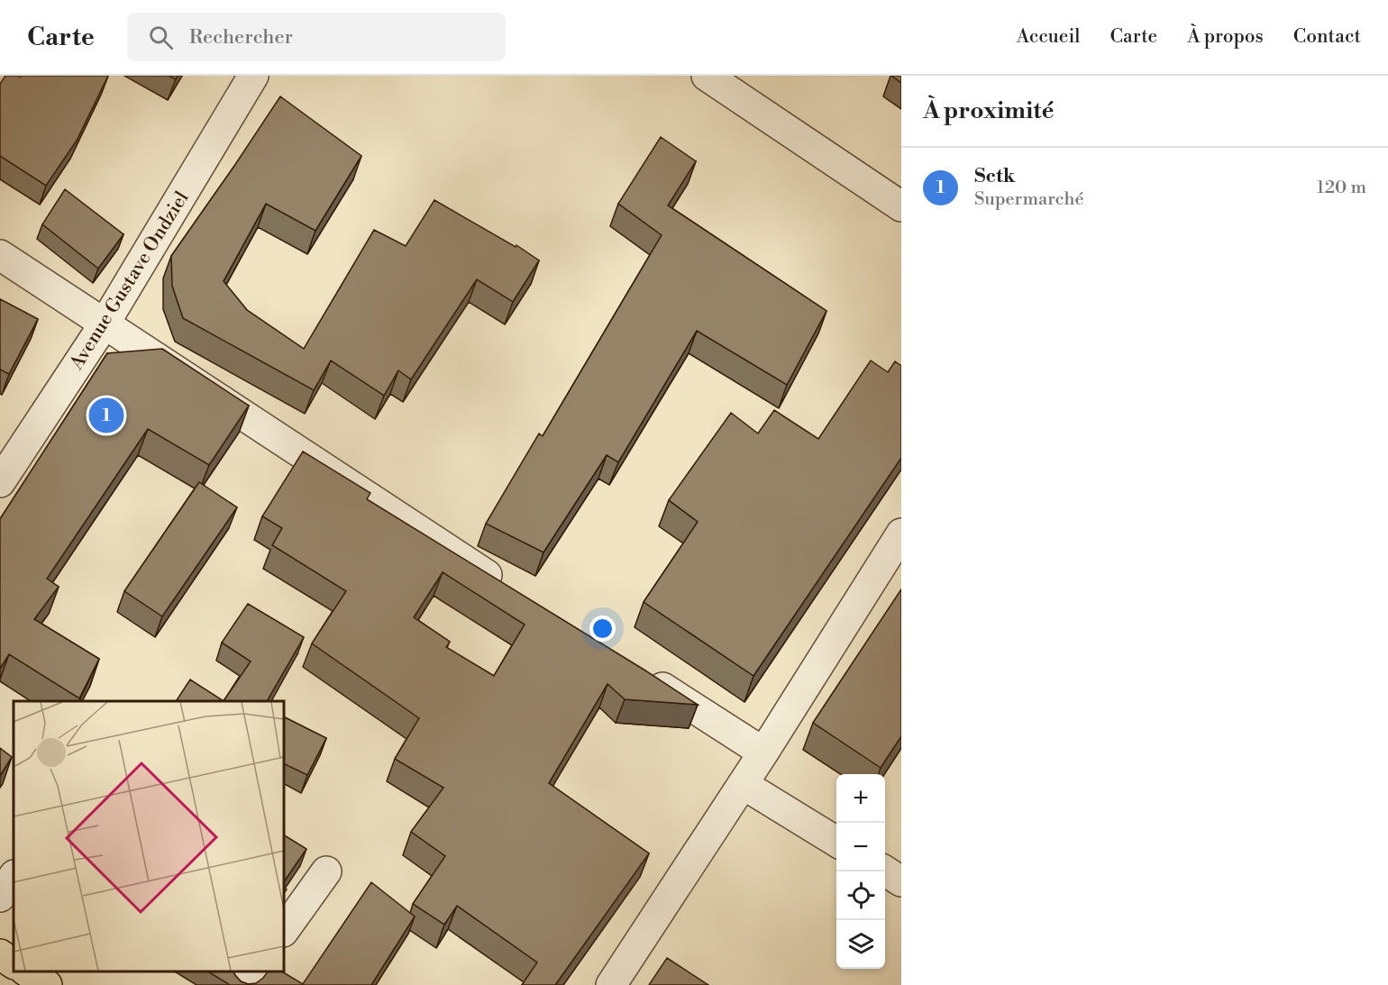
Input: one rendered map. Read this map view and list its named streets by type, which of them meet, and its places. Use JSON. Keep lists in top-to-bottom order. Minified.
{"streets":{"street":["Avenue Gustave Ondziel"]},"page":{"header":"Carte","search":"Rechercher","nav":["Accueil","Carte","À propos","Contact"],"heading":"À proximité","list":[{"mark":"1","name":"Sctk","note":"Supermarché","value":"120 m"}],"pins":"1","map_buttons":["+","−"]}}
